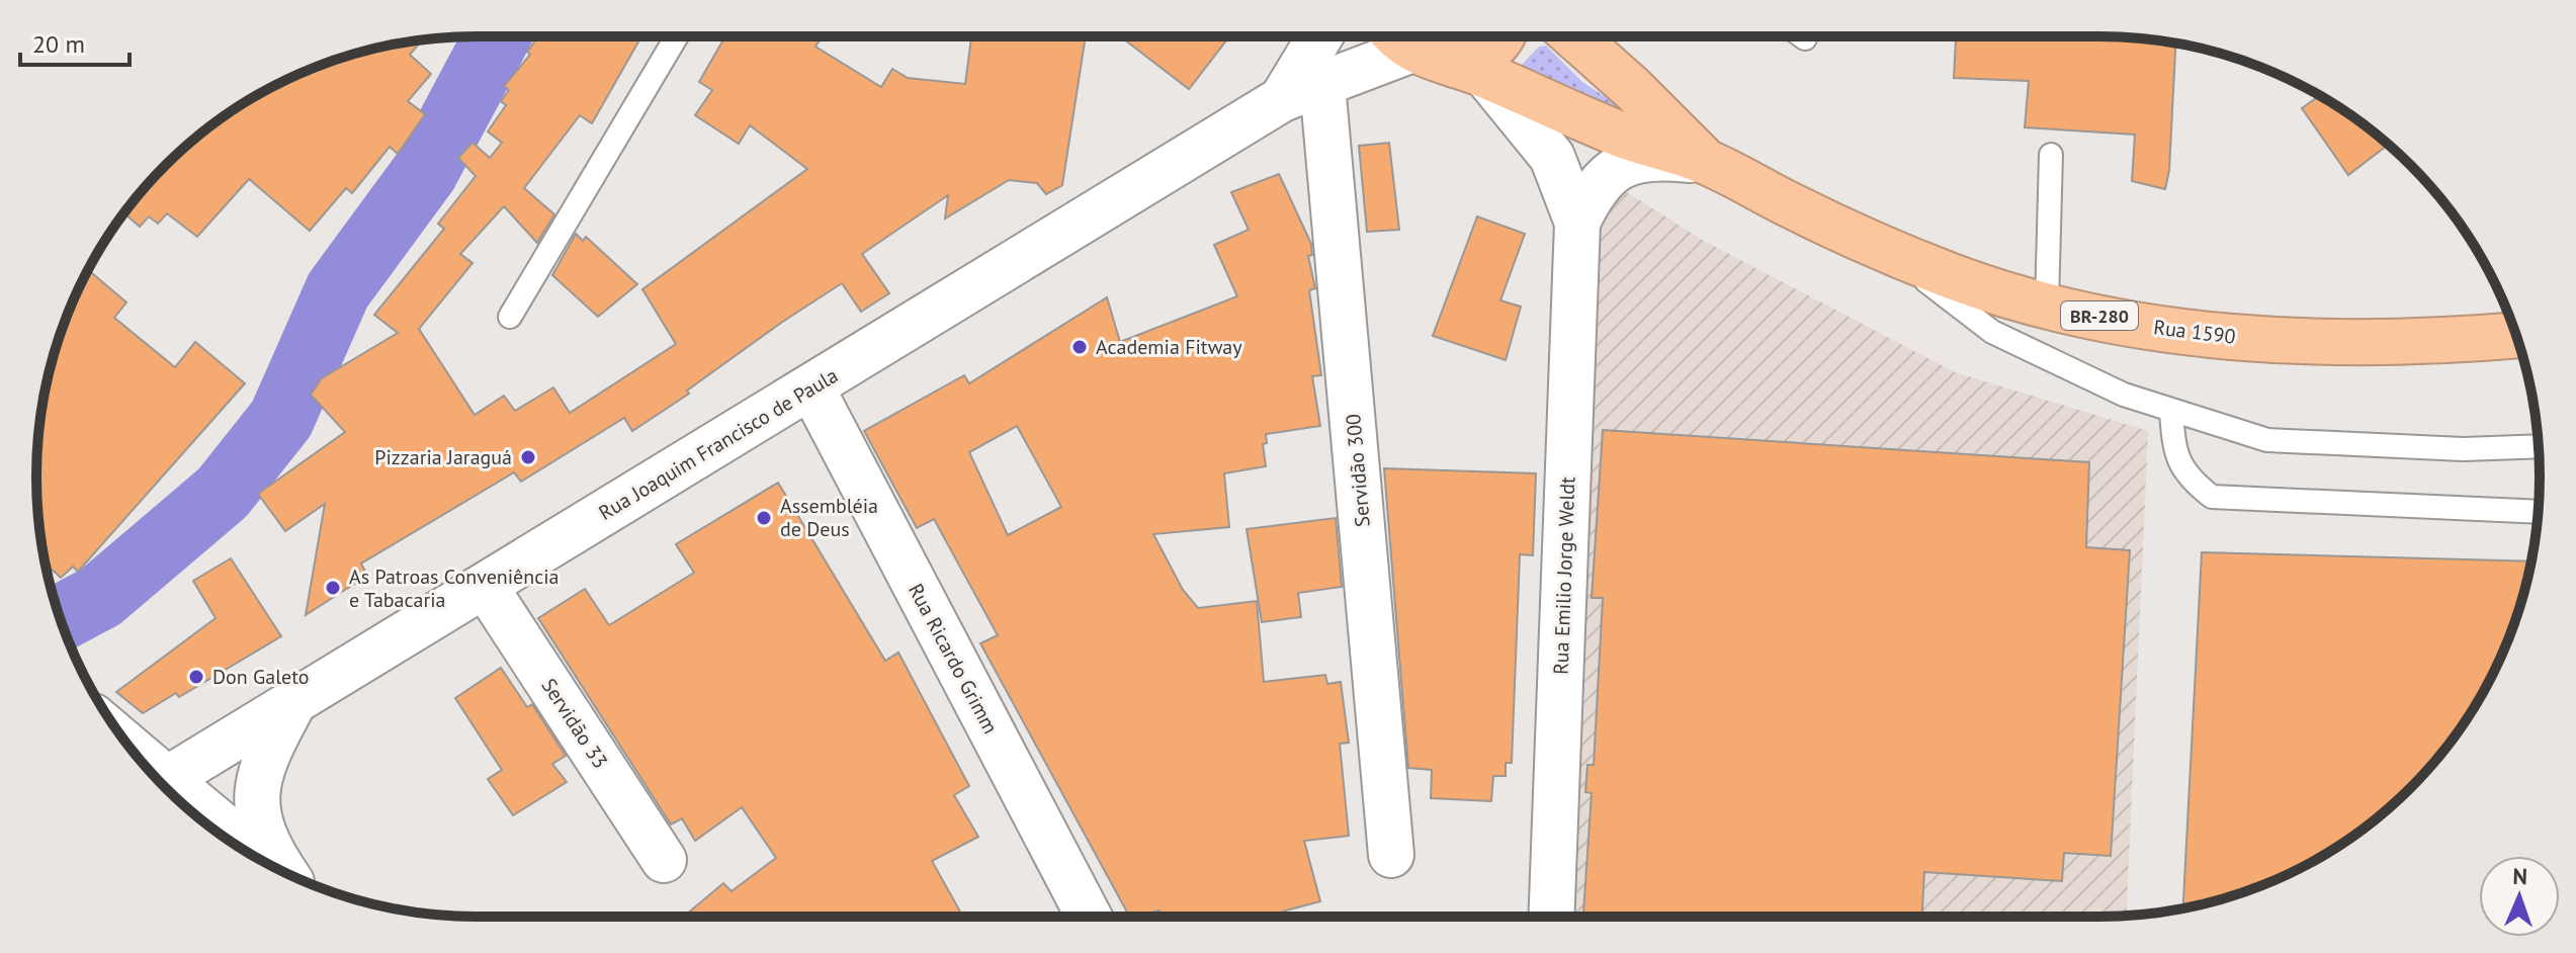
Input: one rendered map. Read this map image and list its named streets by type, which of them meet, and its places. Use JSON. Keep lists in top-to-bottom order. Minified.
{"streets":{"highway":["BR-280","Rua 1590"],"main road":["Rua Joaquim Francisco de Paula","Servidão 300","Rua Emilio Jorge Weldt","Rua Ricardo Grimm","Servidão 33"]},"crossings":[["BR-280","Rua 1590"],["BR-280","Rua Emilio Jorge Weldt"],["Rua 1590","Rua Emilio Jorge Weldt"],["Rua Joaquim Francisco de Paula","Servidão 300"],["Rua Joaquim Francisco de Paula","Rua Ricardo Grimm"],["Rua Joaquim Francisco de Paula","Servidão 33"]],"places":["Academia Fitway","Pizzaria Jaraguá","Assembléia de Deus","As Patroas Conveniência e Tabacaria","Don Galeto"],"scale_bar":"20 m","north":"top"}
